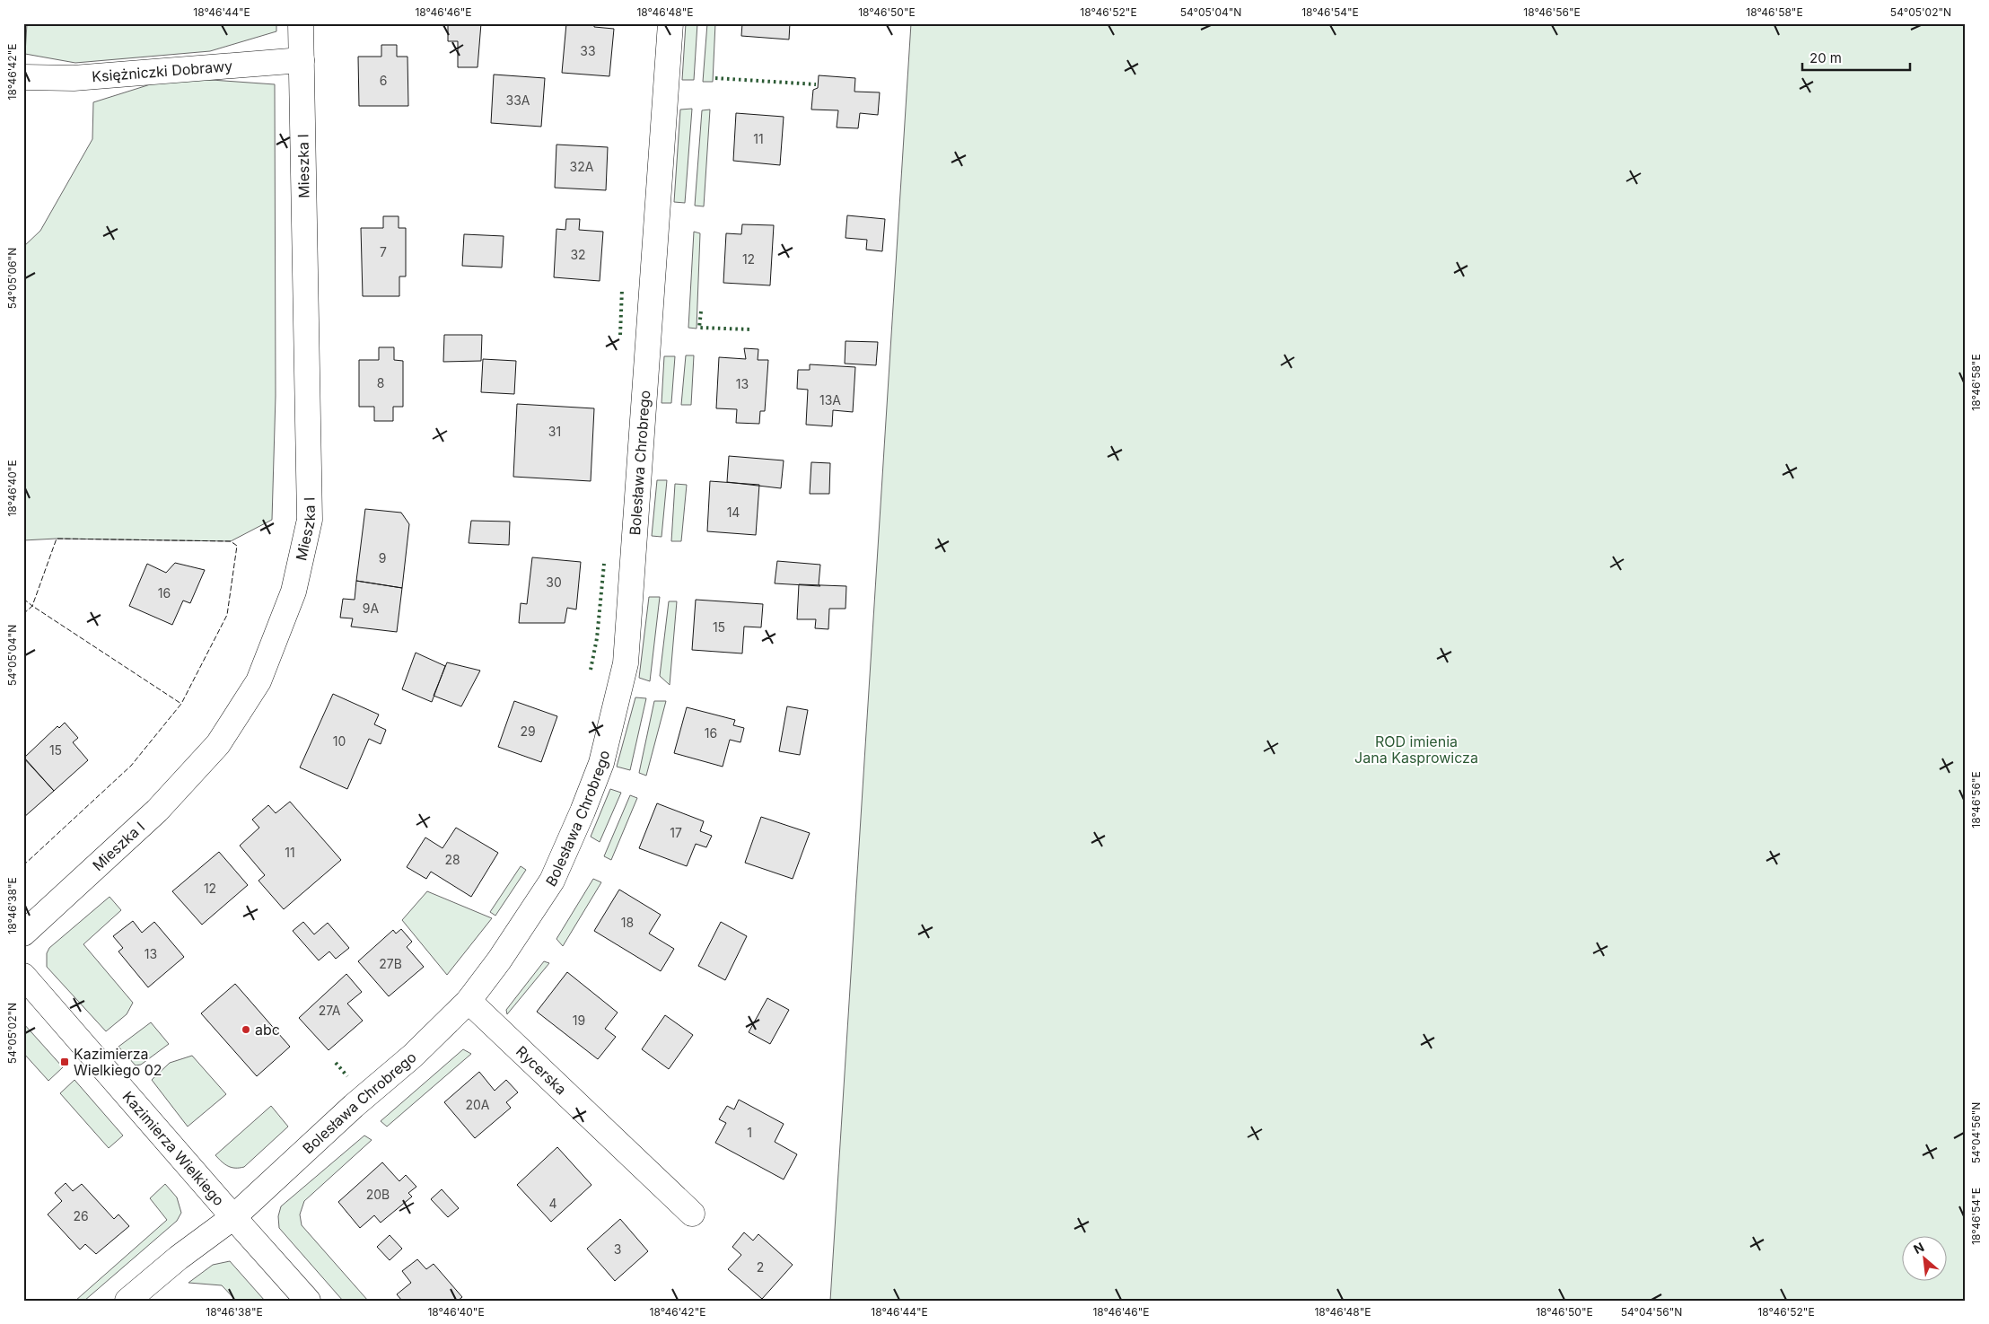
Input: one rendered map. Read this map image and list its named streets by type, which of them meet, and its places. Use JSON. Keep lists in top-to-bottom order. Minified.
{"streets":{"street":["Księżniczki Dobrawy","Mieszka I","Bolesława Chrobrego","Rycerska","Kazimierza Wielkiego"]},"crossings":[["Księżniczki Dobrawy","Mieszka I"],["Bolesława Chrobrego","Rycerska"],["Bolesława Chrobrego","Kazimierza Wielkiego"]],"parks":["ROD imienia Jana Kasprowicza"],"places":{"other":["abc"],"transit":["Kazimierza Wielkiego 02"]},"house_numbers":["33","6","33A","11","32A","7","32","12","8","13","13A","31","14","9","30","16","9A","15","29","16","10","15","17","11","28","12","18","13","27B","27A","19","20A","1","20B","4","26","3","2"],"scale_bar":"20 m","north":"top left","coordinates":["18°46'44\"E","18°46'46\"E","18°46'48\"E","18°46'50\"E","18°46'52\"E","54°05'04\"N","18°46'54\"E","18°46'56\"E","18°46'58\"E","54°05'02\"N","18°46'42\"E","54°05'06\"N","18°46'40\"E","18°46'38\"E","54°04'56\"N"]}
